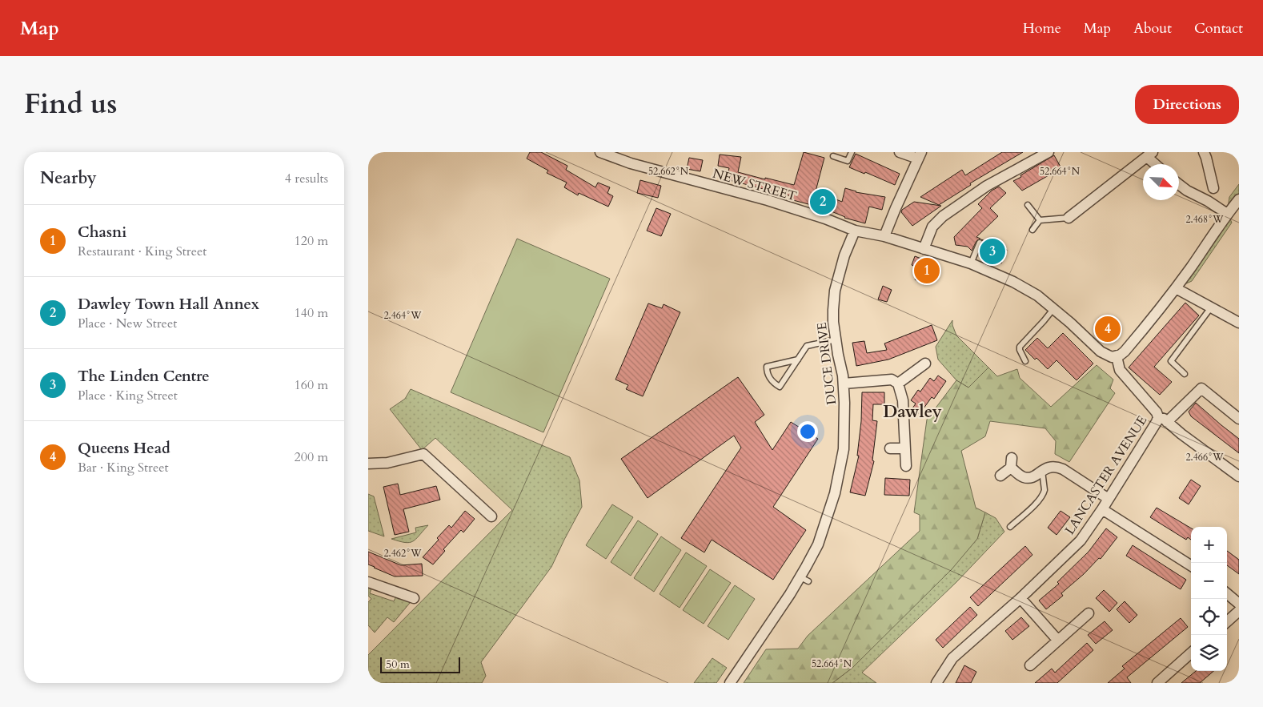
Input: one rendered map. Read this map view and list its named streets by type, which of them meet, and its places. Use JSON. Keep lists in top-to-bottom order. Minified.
{"streets":{"street":["NEW STREET","DUCE DRIVE","LANCASTER AVENUE"]},"crossings":[["NEW STREET","DUCE DRIVE"],["NEW STREET","LANCASTER AVENUE"]],"districts":["Dawley"],"scale_bar":"50 m","north":"bottom right","page":{"header":"Map","nav":["Home","Map","About","Contact"],"title":"Find us","buttons":"Directions","heading":["Nearby","4 results"],"pins":["2","3","1","4"],"list":[{"mark":"1","name":"Chasni","note":"Restaurant · King Street","value":"120 m"},{"mark":"2","name":"Dawley Town Hall Annex","note":"Place · New Street","value":"140 m"},{"mark":"3","name":"The Linden Centre","note":"Place · King Street","value":"160 m"},{"mark":"4","name":"Queens Head","note":"Bar · King Street","value":"200 m"}],"map_buttons":["+","−"],"scale":"50 m"},"coordinates":["52.662°N","52.664°N","2.468°W","2.464°W","2.466°W","2.462°W"]}
